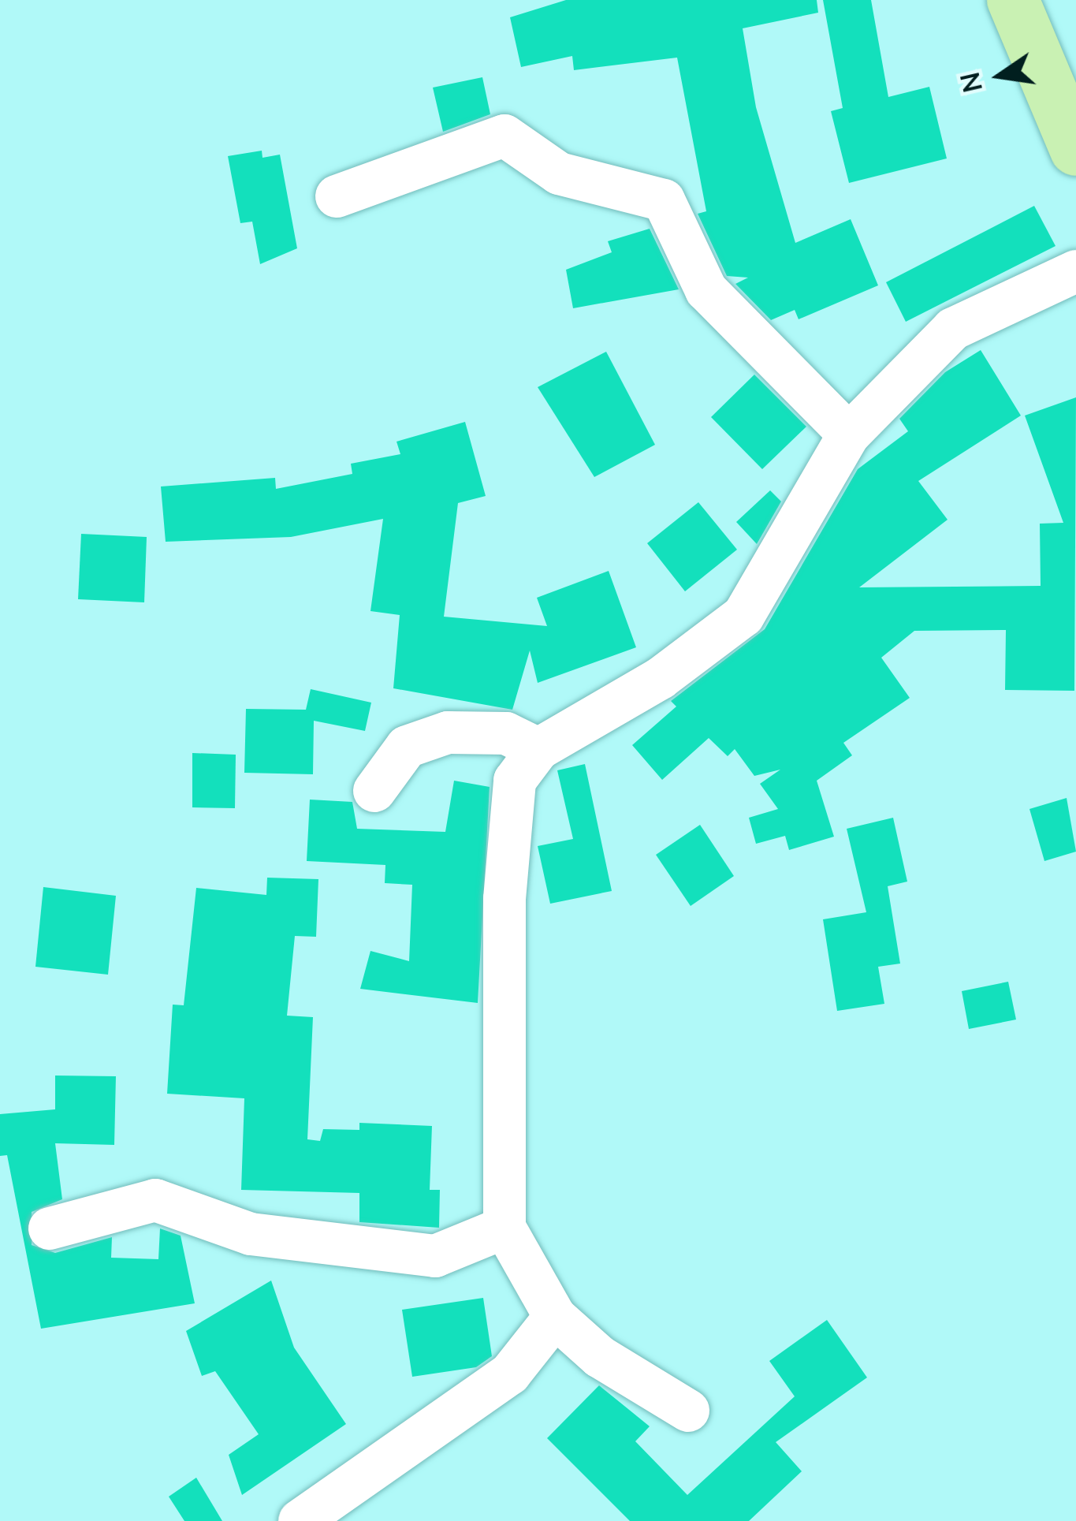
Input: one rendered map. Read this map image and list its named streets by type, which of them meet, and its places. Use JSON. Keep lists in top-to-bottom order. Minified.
{"north":"left"}
